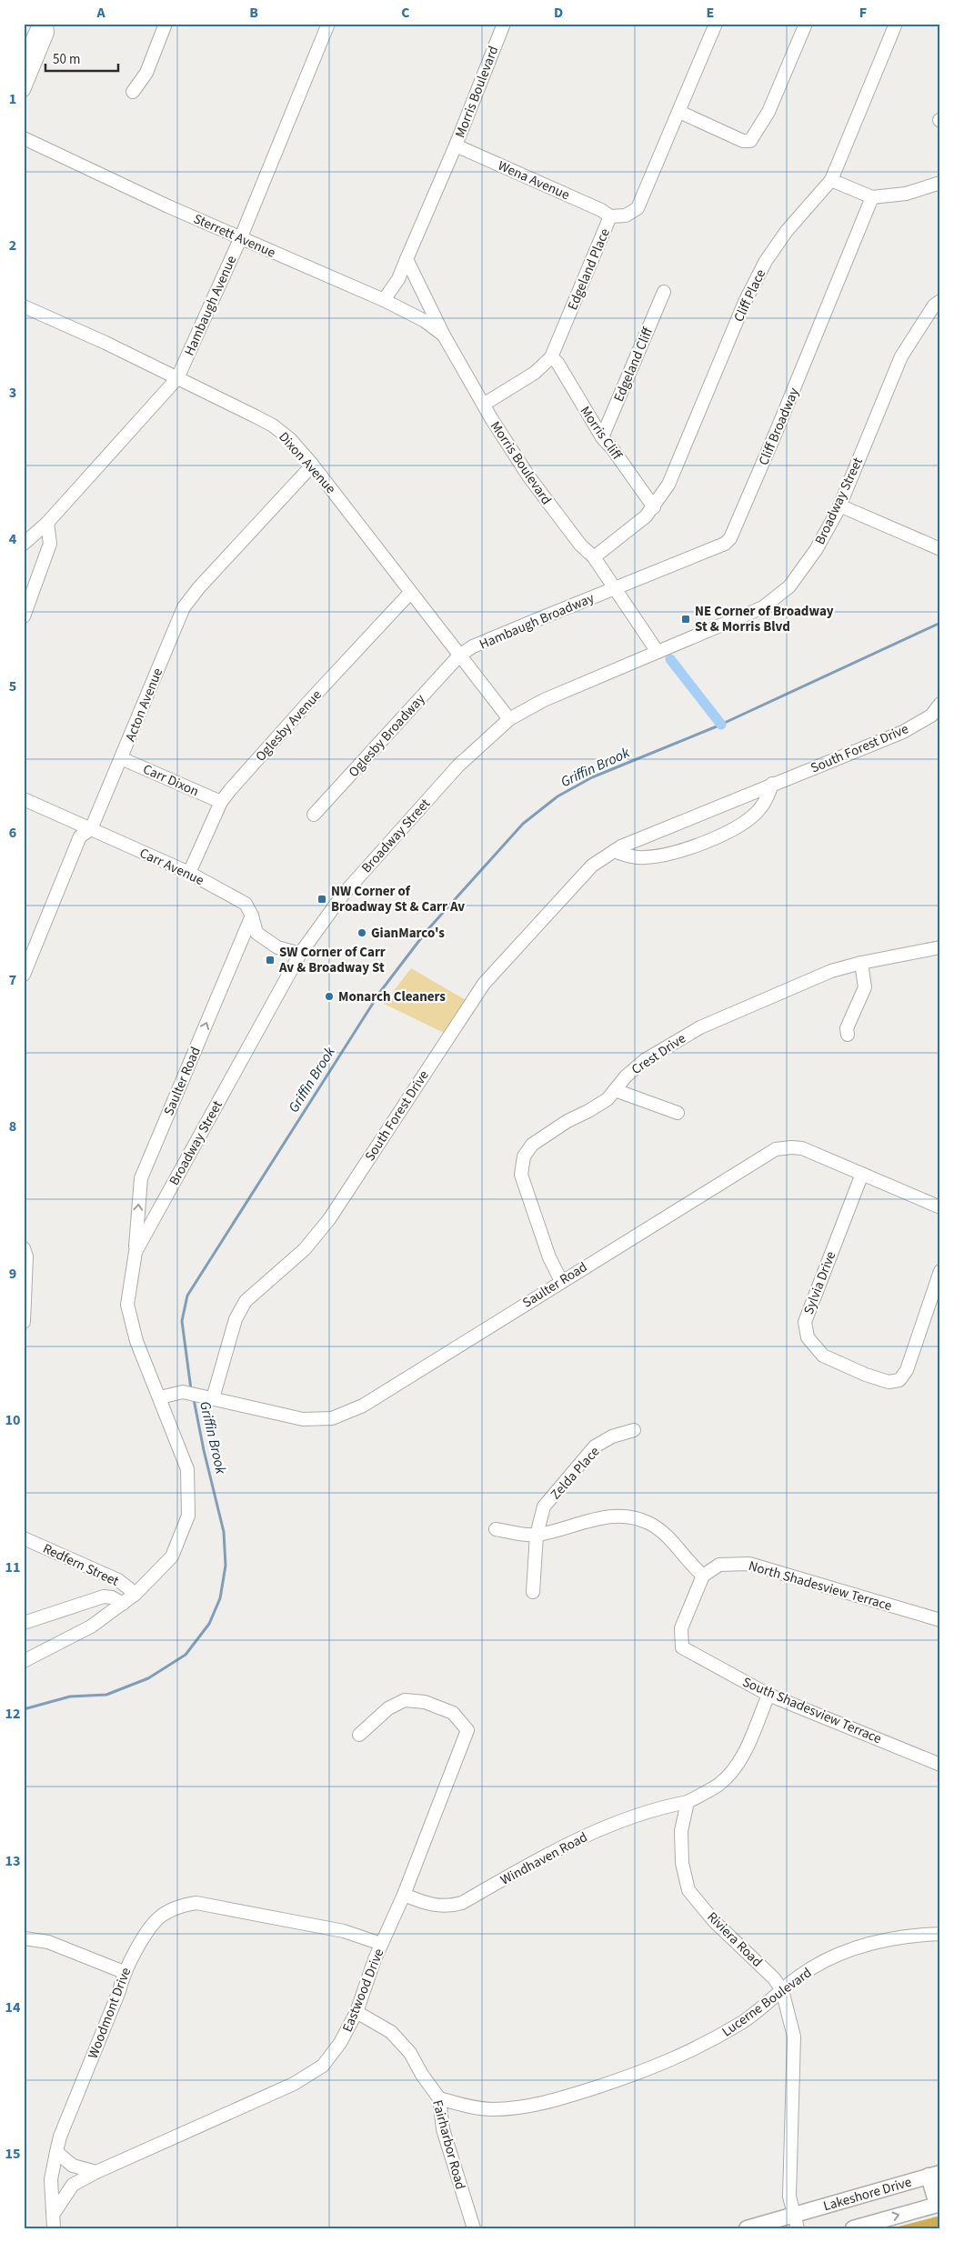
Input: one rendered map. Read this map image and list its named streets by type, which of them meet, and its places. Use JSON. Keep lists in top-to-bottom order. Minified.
{"streets":{"main road":["Lakeshore Drive"],"street":["Morris Boulevard","Wena Avenue","Sterrett Avenue","Edgeland Place","Cliff Place","Hambaugh Avenue","Edgeland Cliff","Cliff Broadway","Morris Cliff","Dixon Avenue","Broadway Street","Hambaugh Broadway","Acton Avenue","Oglesby Avenue","Oglesby Broadway","South Forest Drive","Carr Dixon","Carr Avenue","Crest Drive","Saulter Road","Sylvia Drive","Zelda Place","Redfern Street","North Shadesview Terrace","South Shadesview Terrace","Windhaven Road","Riviera Road","Eastwood Drive","Lucerne Boulevard","Woodmont Drive","Fairharbor Road"]},"crossings":[["Morris Boulevard","Wena Avenue"],["Morris Boulevard","Sterrett Avenue"],["Morris Boulevard","Edgeland Place"],["Morris Boulevard","Cliff Place"],["Morris Boulevard","Cliff Broadway"],["Morris Boulevard","Broadway Street"],["Morris Boulevard","Hambaugh Broadway"],["Wena Avenue","Edgeland Place"],["Sterrett Avenue","Hambaugh Avenue"],["Edgeland Place","Morris Cliff"],["Cliff Place","Morris Cliff"],["Hambaugh Avenue","Dixon Avenue"],["Edgeland Cliff","Morris Cliff"],["Cliff Broadway","Hambaugh Broadway"],["Dixon Avenue","Broadway Street"],["Dixon Avenue","Hambaugh Broadway"],["Dixon Avenue","Acton Avenue"],["Dixon Avenue","Oglesby Avenue"],["Dixon Avenue","Oglesby Broadway"],["Broadway Street","Carr Avenue"],["Broadway Street","Saulter Road"],["Broadway Street","Redfern Street"],["Hambaugh Broadway","Oglesby Broadway"],["Acton Avenue","Carr Dixon"],["Acton Avenue","Carr Avenue"],["Oglesby Avenue","Carr Dixon"],["Oglesby Avenue","Carr Avenue"],["South Forest Drive","Saulter Road"],["Carr Avenue","Saulter Road"],["Crest Drive","Saulter Road"],["Saulter Road","Sylvia Drive"],["North Shadesview Terrace","South Shadesview Terrace"],["Windhaven Road","Riviera Road"],["Windhaven Road","Eastwood Drive"],["Riviera Road","Lucerne Boulevard"],["Riviera Road","Lakeshore Drive"],["Eastwood Drive","Woodmont Drive"],["Eastwood Drive","Fairharbor Road"],["Lucerne Boulevard","Fairharbor Road"]],"water":["Griffin Brook"],"places":{"transit":["NE Corner of Broadway St & Morris Blvd","NW Corner of Broadway St & Carr Av","SW Corner of Carr Av & Broadway St"],"other":["GianMarco's","Monarch Cleaners"]},"scale_bar":"50 m","grid":{"columns":["A","B","C","D","E","F"],"rows":["1","2","3","4","5","6","7","8","9","10","11","12","13","14","15"]}}
